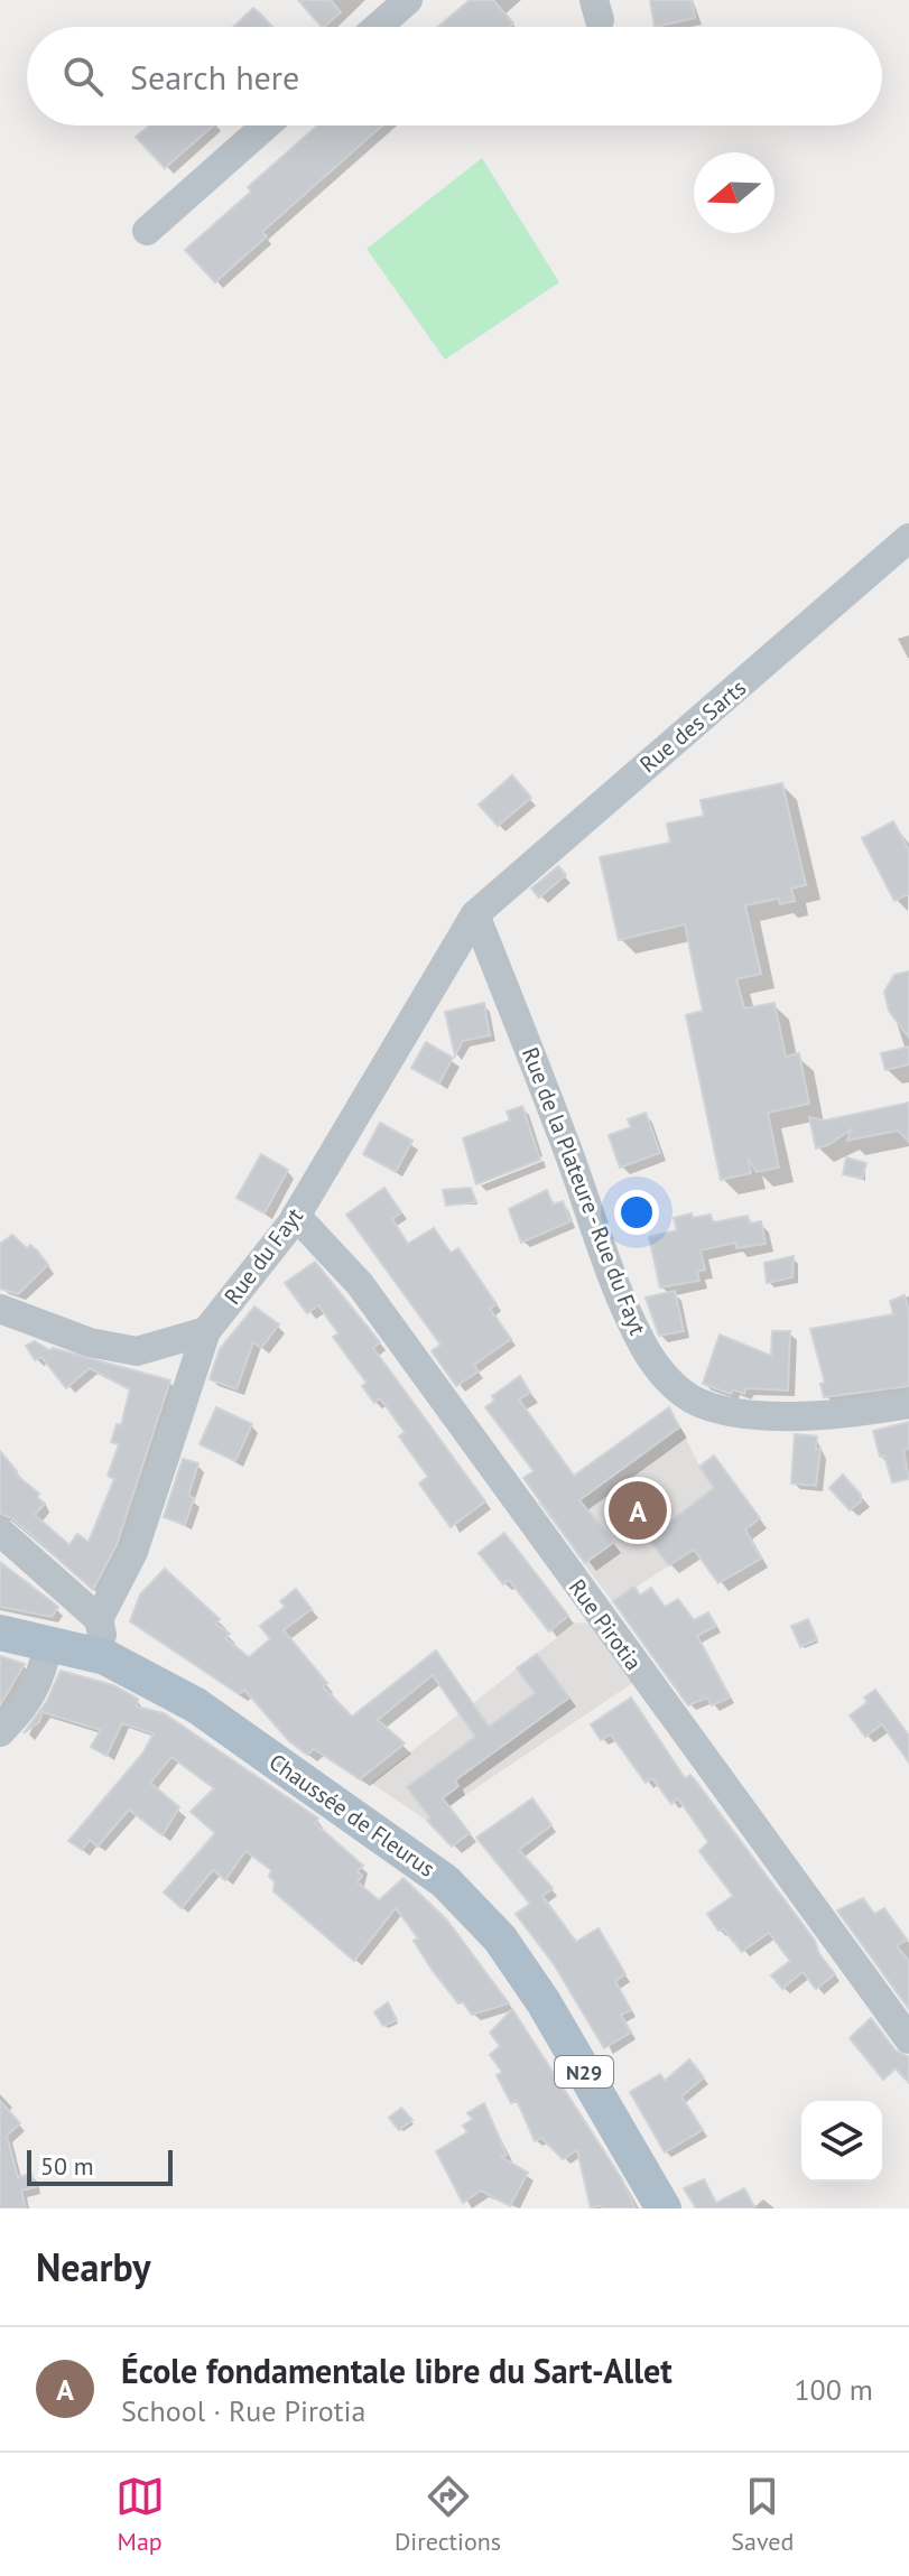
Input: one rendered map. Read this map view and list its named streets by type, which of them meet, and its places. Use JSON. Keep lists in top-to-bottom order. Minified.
{"streets":{"main road":["Chaussée de Fleurus","N29"],"street":["Rue des Sarts","Rue de la Plateure - Rue du Fayt","Rue du Fayt","Rue Pirotia"]},"crossings":[["Rue des Sarts","Rue de la Plateure - Rue du Fayt"],["Rue des Sarts","Rue du Fayt"],["Rue de la Plateure - Rue du Fayt","Rue du Fayt"],["Rue du Fayt","Rue Pirotia"]],"scale_bar":"50 m","north":"left","page":{"search":"Search here","pins":"A","scale":"50 m","heading":"Nearby","list":[{"mark":"A","name":"École fondamentale libre du Sart-Allet","note":"School · Rue Pirotia","value":"100 m"}],"nav":["Map","Directions","Saved"]}}
